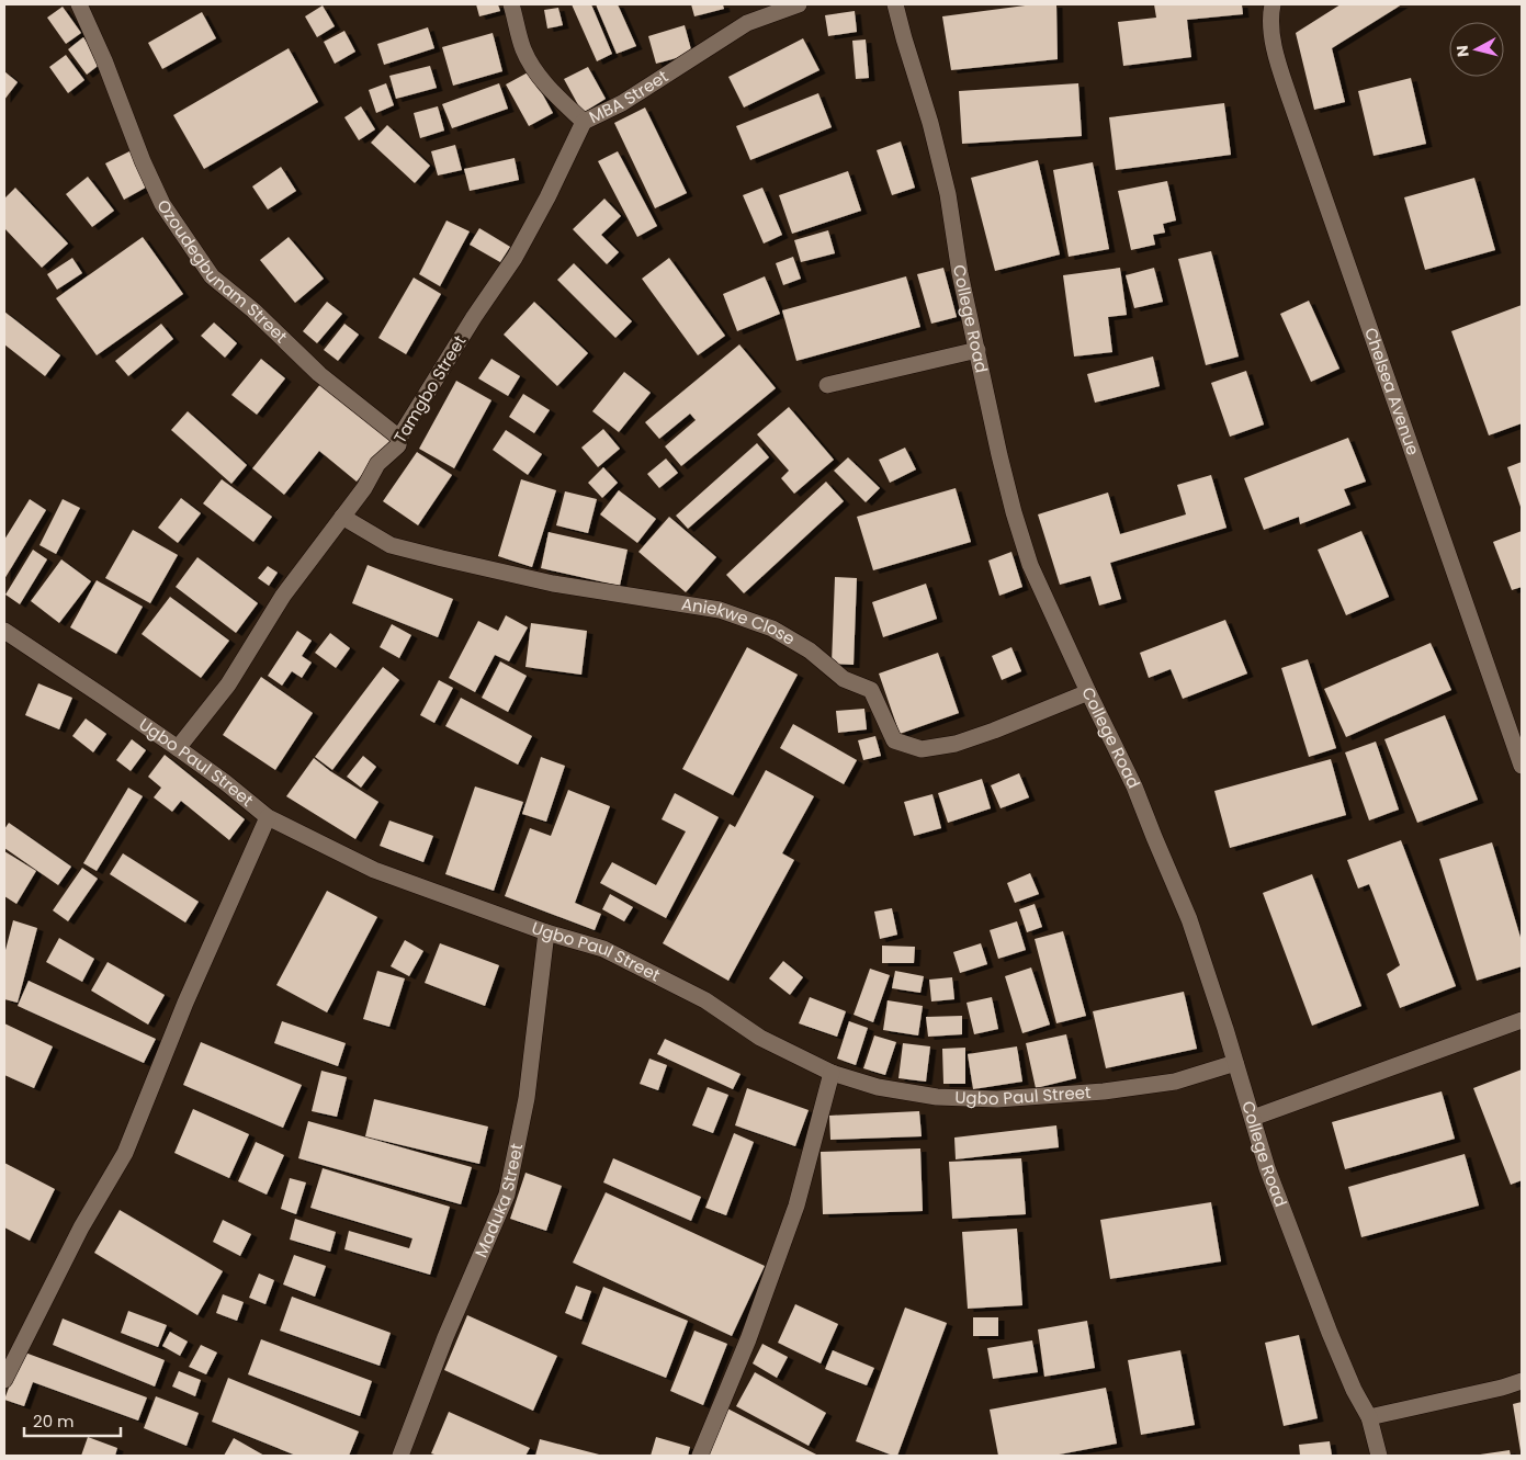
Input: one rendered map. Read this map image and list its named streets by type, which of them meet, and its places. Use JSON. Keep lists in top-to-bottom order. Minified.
{"streets":{"street":["MBA Street","Ozoudegbunam Street","College Road","Tamgbo Street","Chelsea Avenue","Aniekwe Close","Ugbo Paul Street","Maduka Street"]},"crossings":[["MBA Street","Tamgbo Street"],["Ozoudegbunam Street","Tamgbo Street"],["College Road","Aniekwe Close"],["College Road","Ugbo Paul Street"],["Tamgbo Street","Aniekwe Close"],["Tamgbo Street","Ugbo Paul Street"],["Ugbo Paul Street","Maduka Street"]],"scale_bar":"20 m","north":"left"}
